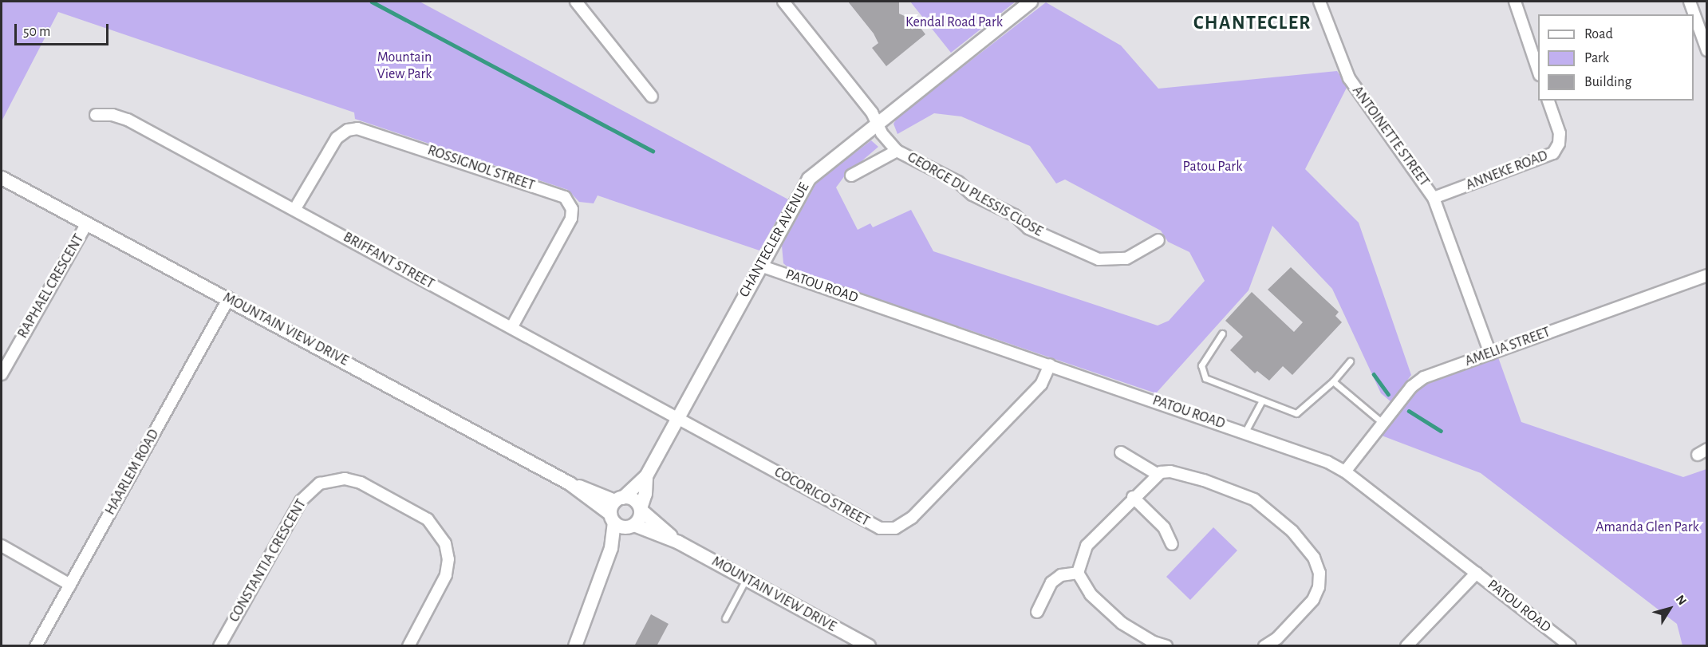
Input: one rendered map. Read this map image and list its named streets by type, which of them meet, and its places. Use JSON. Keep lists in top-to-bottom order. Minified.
{"streets":{"street":["ANTOINETTE STREET","ROSSIGNOL STREET","ANNEKE ROAD","GEORGE DU PLESSIS CLOSE","CHANTECLER AVENUE","BRIFFANT STREET","RAPHAEL CRESCENT","PATOU ROAD","MOUNTAIN VIEW DRIVE","AMELIA STREET","HAARLEM ROAD","COCORICO STREET","CONSTANTIA CRESCENT"]},"crossings":[["ANTOINETTE STREET","ANNEKE ROAD"],["ANTOINETTE STREET","AMELIA STREET"],["ROSSIGNOL STREET","BRIFFANT STREET"],["GEORGE DU PLESSIS CLOSE","CHANTECLER AVENUE"],["CHANTECLER AVENUE","BRIFFANT STREET"],["CHANTECLER AVENUE","PATOU ROAD"],["CHANTECLER AVENUE","MOUNTAIN VIEW DRIVE"],["CHANTECLER AVENUE","COCORICO STREET"],["BRIFFANT STREET","COCORICO STREET"],["RAPHAEL CRESCENT","MOUNTAIN VIEW DRIVE"],["PATOU ROAD","AMELIA STREET"],["PATOU ROAD","COCORICO STREET"],["MOUNTAIN VIEW DRIVE","HAARLEM ROAD"]],"districts":["CHANTECLER"],"parks":["Kendal Road Park","Mountain View Park","Patou Park","Amanda Glen Park"],"legend":["Road","Park","Building"],"scale_bar":"50 m","north":"top right"}
